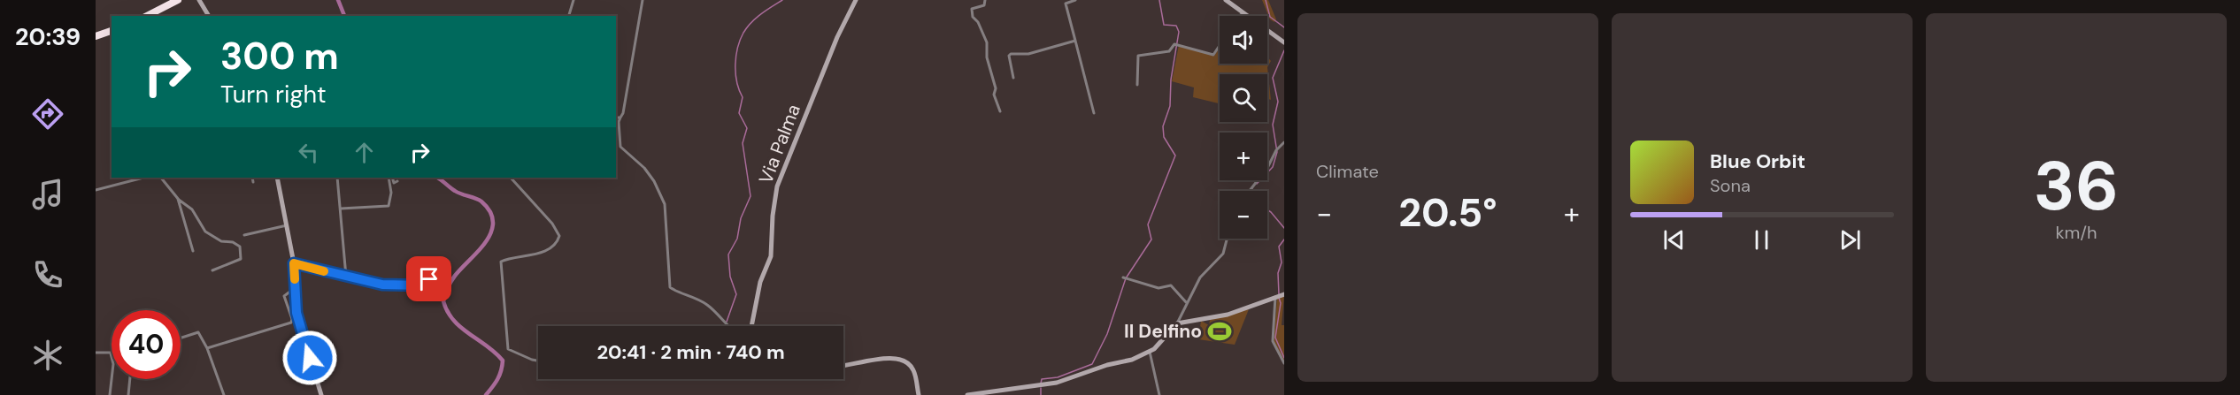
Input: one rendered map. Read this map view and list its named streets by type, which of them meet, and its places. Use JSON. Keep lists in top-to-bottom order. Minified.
{"streets":{"street":["Via Palma"]},"places":{"sports":["Il Delfino"]},"page":{"tabs":"20:39","tile":["Climate",["36","km/h"]],"map_buttons":["+","−"],"turn":["300 m","Turn right"],"song":["Blue Orbit","Sona"],"heat":["−","20.5°","+"],"limit":"40","trip":"20:41 · 2 min · 740 m"}}
